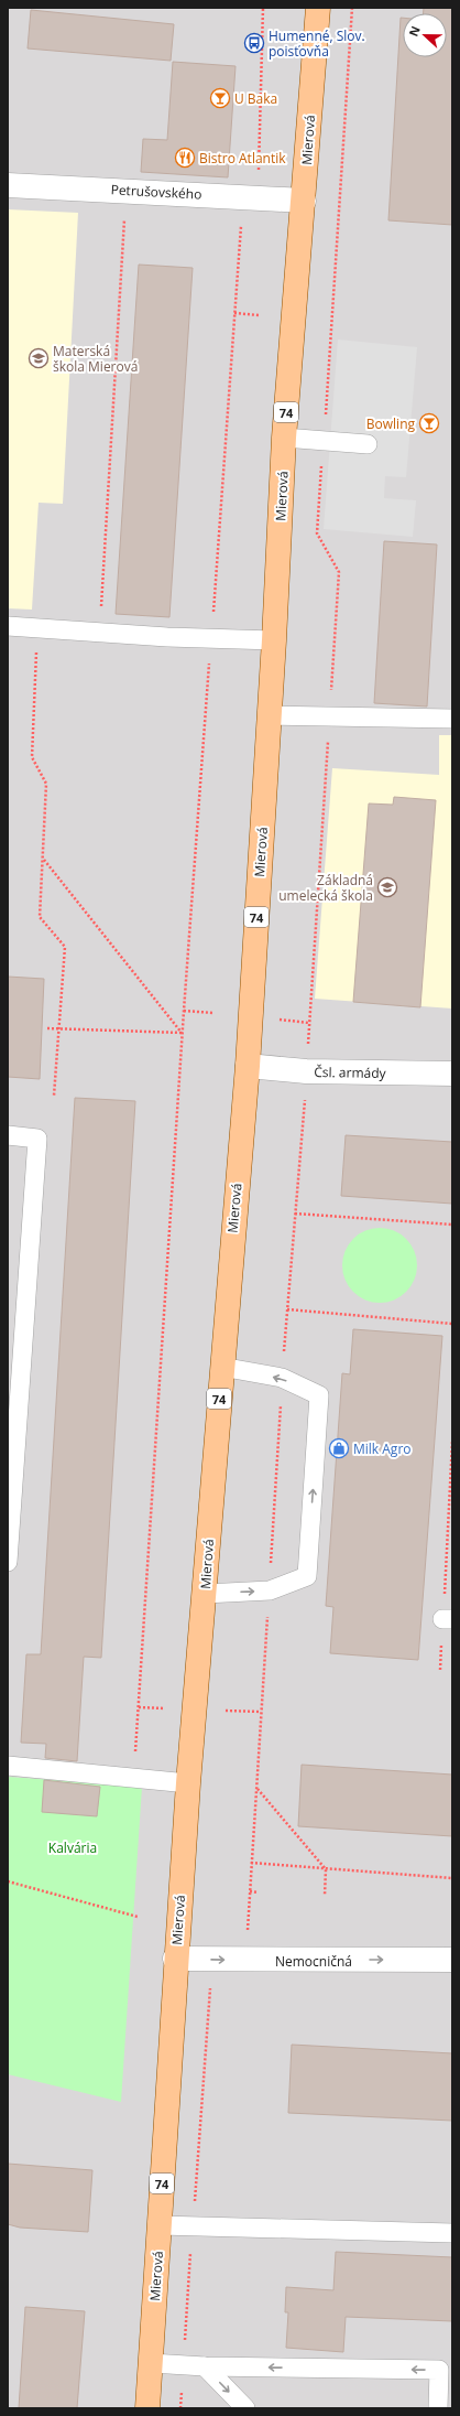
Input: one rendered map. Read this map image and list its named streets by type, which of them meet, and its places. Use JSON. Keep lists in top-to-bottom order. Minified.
{"streets":{"main road":["Mierová","74"],"street":["Petrušovského","Čsl. armády","Nemocničná"]},"crossings":[["Mierová","Petrušovského"],["Mierová","Čsl. armády"],["Mierová","Nemocničná"]],"one_way":["Nemocničná"],"parks":["Kalvária"],"places":{"bus stop":["Humenné, Slov. poisťovňa"],"bar":["U Baka","Bowling"],"restaurant":["Bistro Atlantik"],"school or university":["Materská škola Mierová","Základná umelecká škola"],"shop":["Milk Agro"]},"north":"left"}
